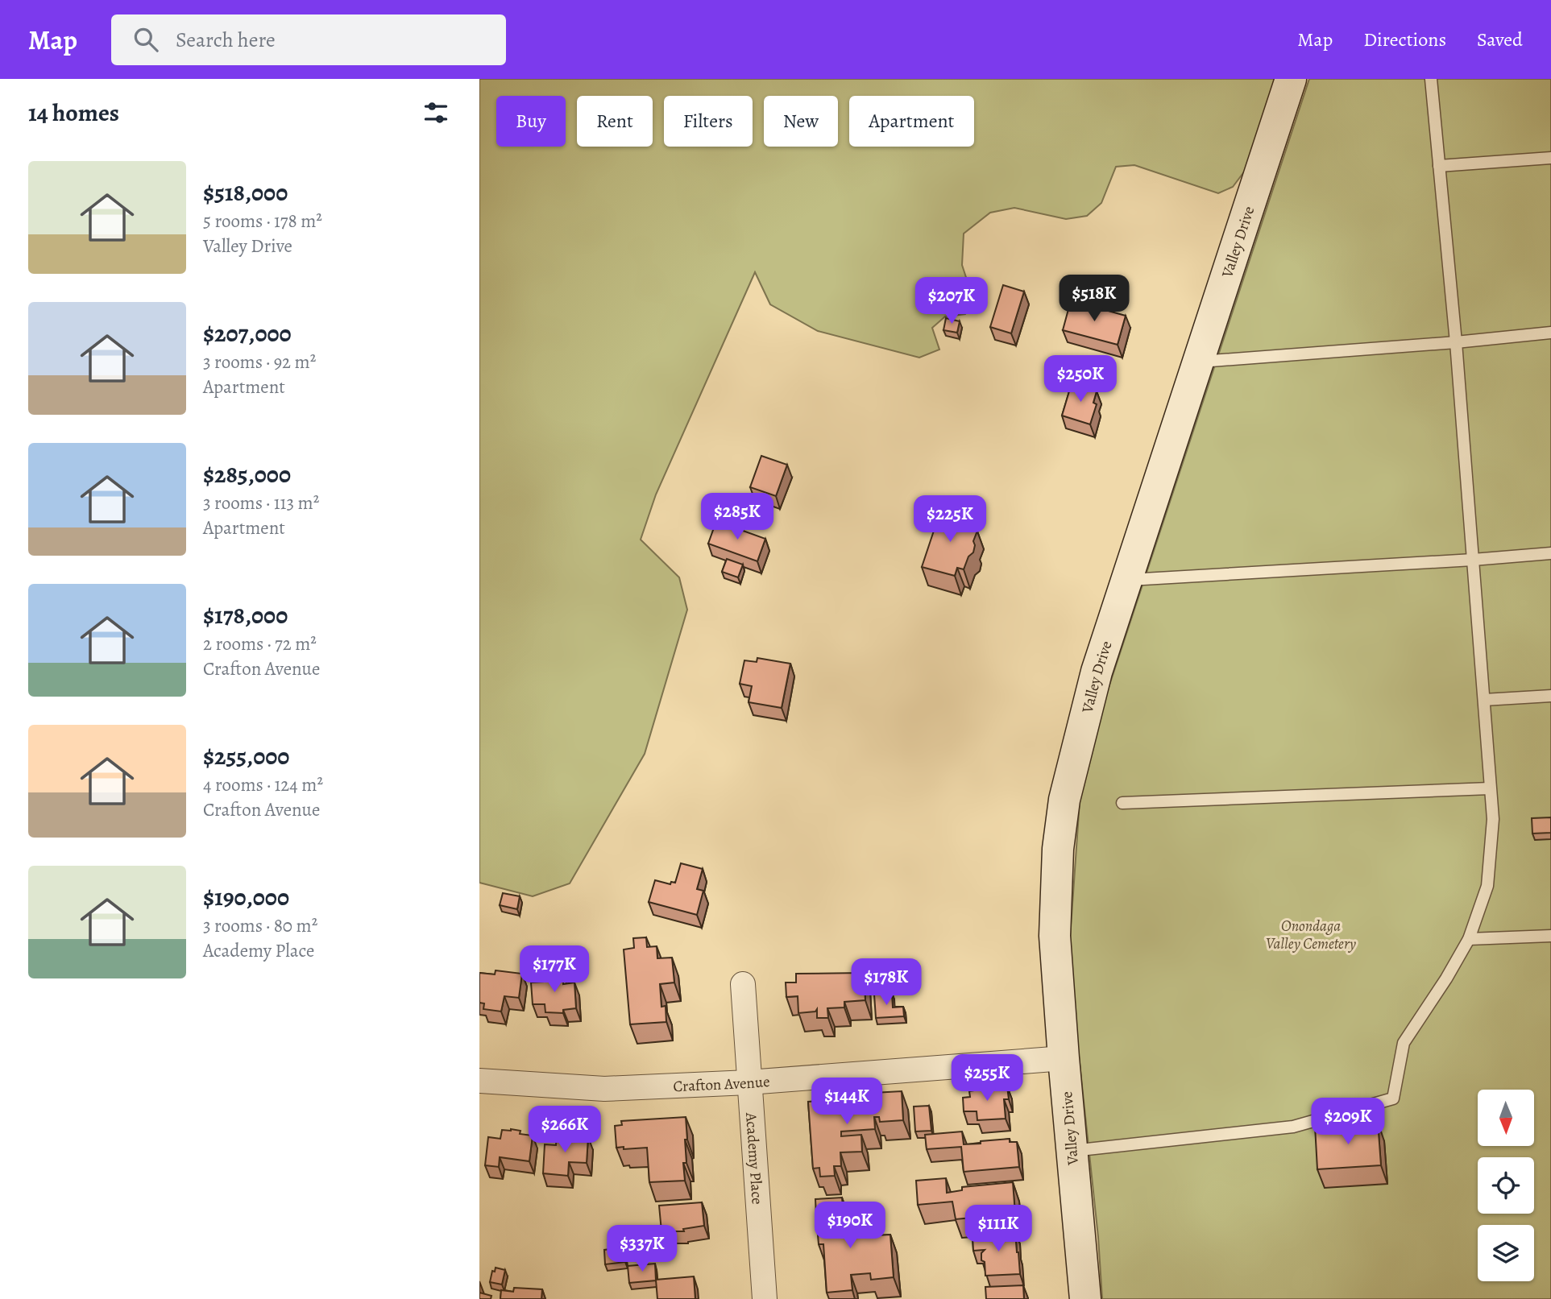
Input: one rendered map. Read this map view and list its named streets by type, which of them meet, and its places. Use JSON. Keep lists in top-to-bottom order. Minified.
{"streets":{"main road":["Valley Drive"],"street":["Crafton Avenue","Academy Place"]},"crossings":[["Valley Drive","Crafton Avenue"],["Crafton Avenue","Academy Place"]],"parks":["Onondaga Valley Cemetery"],"north":"bottom","page":{"header":"Map","search":"Search here","nav":["Map","Directions","Saved"],"heading":"14 homes","chip":["Buy","Rent","Filters","New","Apartment"],"list":[{"name":"$518,000","note":"5 rooms · 178 m² · Valley Drive"},{"name":"$207,000","note":"3 rooms · 92 m² · Apartment"},{"name":"$285,000","note":"3 rooms · 113 m² · Apartment"},{"name":"$178,000","note":"2 rooms · 72 m² · Crafton Avenue"},{"name":"$255,000","note":"4 rooms · 124 m² · Crafton Avenue"},{"name":"$190,000","note":"3 rooms · 80 m² · Academy Place"}],"price":["$518K","$207K","$250K","$285K","$225K","$177K","$178K","$255K","$144K","$209K","$266K","$190K","$111K","$337K"]}}
